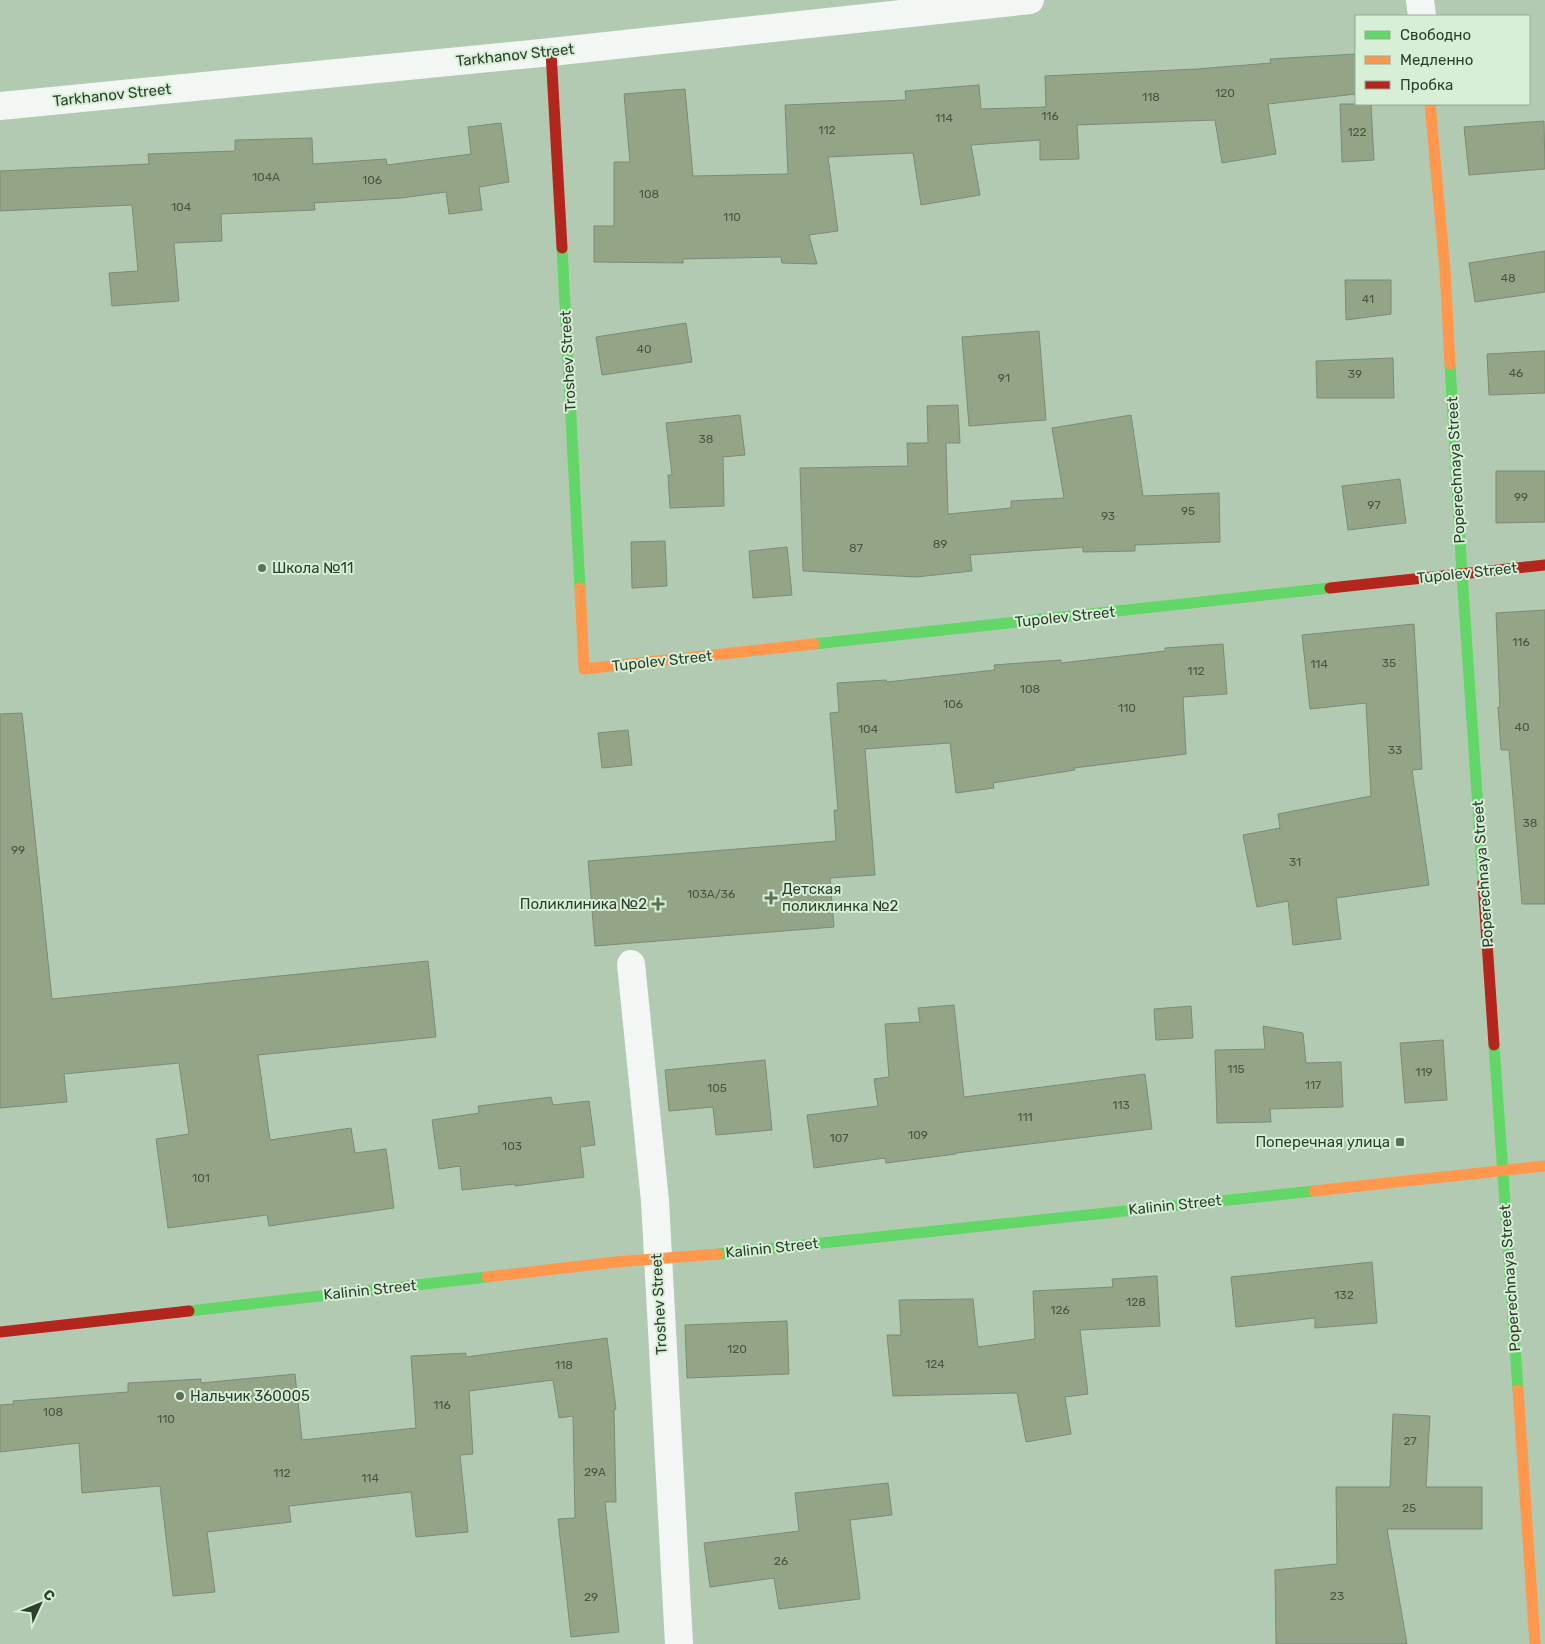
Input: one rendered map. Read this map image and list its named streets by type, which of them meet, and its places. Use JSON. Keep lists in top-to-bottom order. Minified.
{"streets":{"street":["Tarkhanov Street","Troshev Street","Poperechnaya Street","Tupolev Street","Kalinin Street"]},"crossings":[["Tarkhanov Street","Troshev Street"],["Troshev Street","Tupolev Street"],["Troshev Street","Kalinin Street"],["Poperechnaya Street","Tupolev Street"],["Poperechnaya Street","Kalinin Street"]],"places":{"other":["Школа №11","Нальчик 360005"],"health":["Детская поликлинка №2","Поликлиника №2"],"transit":["Поперечная улица"]},"house_numbers":["120","118","116","114","112","122","104А","106","108","104","110","48","41","40","46","39","91","38","99","97","95","93","89","87","116","35","114","112","108","106","110","40","104","33","38","99","31","103А/36","115","119","117","105","113","111","109","107","103","101","132","128","126","120","124","118","116","108","110","27","29А","112","114","25","26","23","29"],"legend":["Свободно","Медленно","Пробка"],"north":"top right"}
